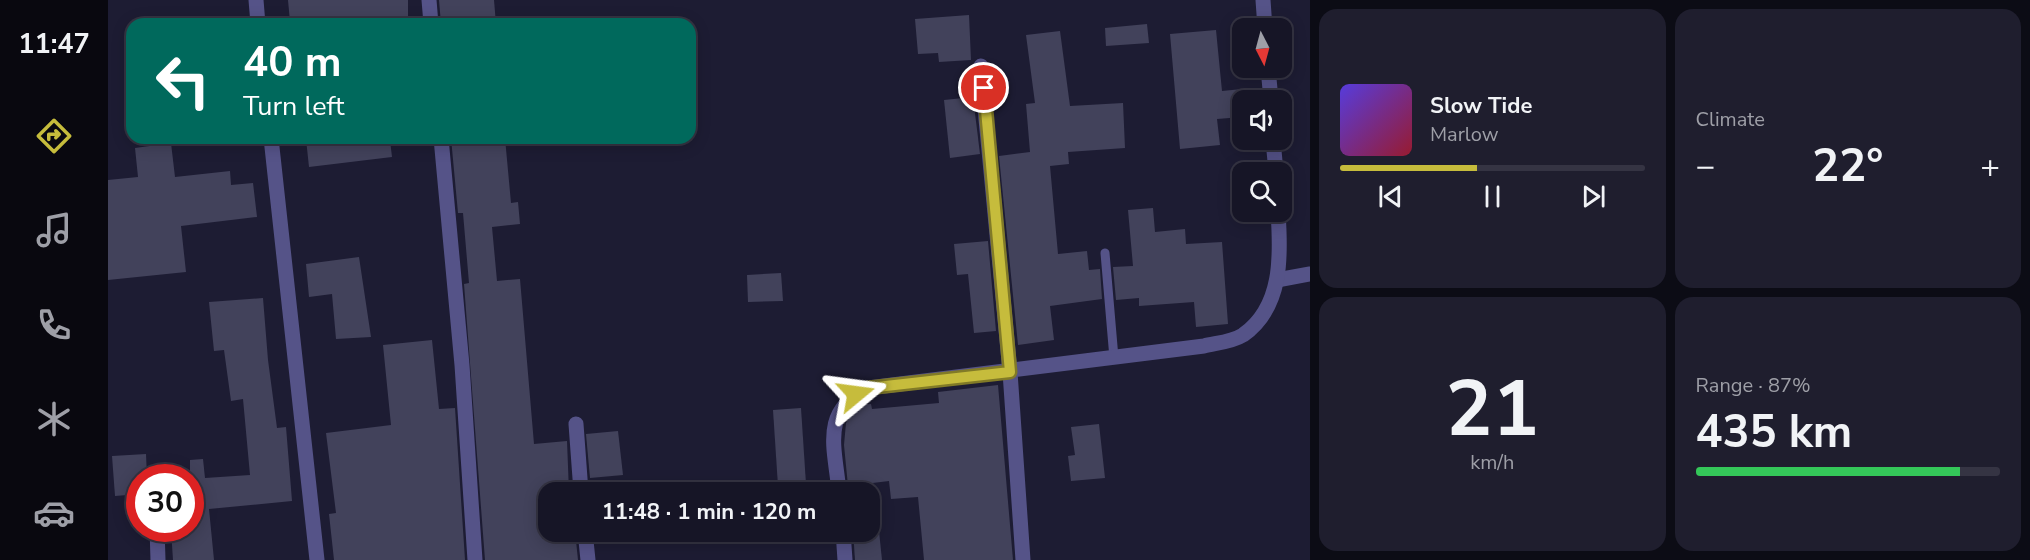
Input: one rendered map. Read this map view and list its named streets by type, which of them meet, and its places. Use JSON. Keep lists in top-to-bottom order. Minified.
{"north":"bottom","page":{"tabs":"11:47","tile":["Climate",["21","km/h"],["Range · 87%","435 km"]],"turn":["40 m","Turn left"],"song":["Slow Tide","Marlow"],"heat":["−","22°","+"],"limit":"30","trip":"11:48 · 1 min · 120 m"}}
